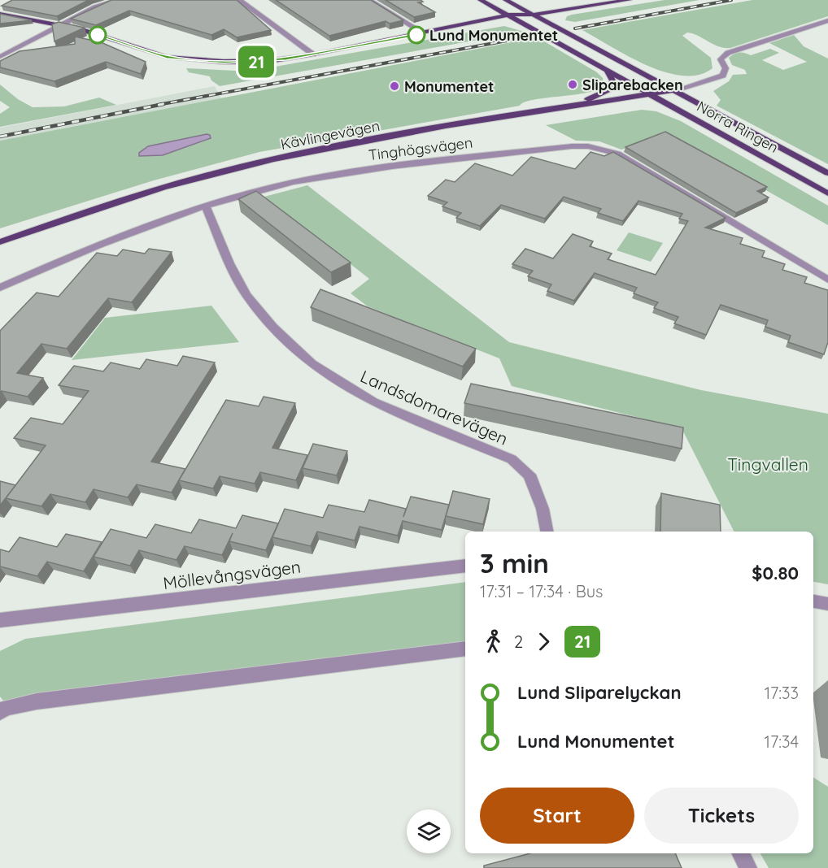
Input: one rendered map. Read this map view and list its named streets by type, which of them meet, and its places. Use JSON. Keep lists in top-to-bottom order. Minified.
{"streets":{"main road":["Norra Ringen","Kävlingevägen"],"street":["Tinghögsvägen","Landsdomarevägen","Möllevångsvägen"]},"crossings":[["Norra Ringen","Kävlingevägen"],["Tinghögsvägen","Landsdomarevägen"]],"parks":["Tingvallen"],"places":["Lund Monumentet","Sliparebacken","Monumentet"],"lines":["bus line 21"],"page":{"on_map":"21","heading":["3 min","17:31 – 17:34 · Bus","$0.80"],"legs":["2","21"],"list":[{"name":"Lund Sliparelyckan","value":"17:33"},{"name":"Lund Monumentet","value":"17:34"}],"buttons":["Start","Tickets"]}}
